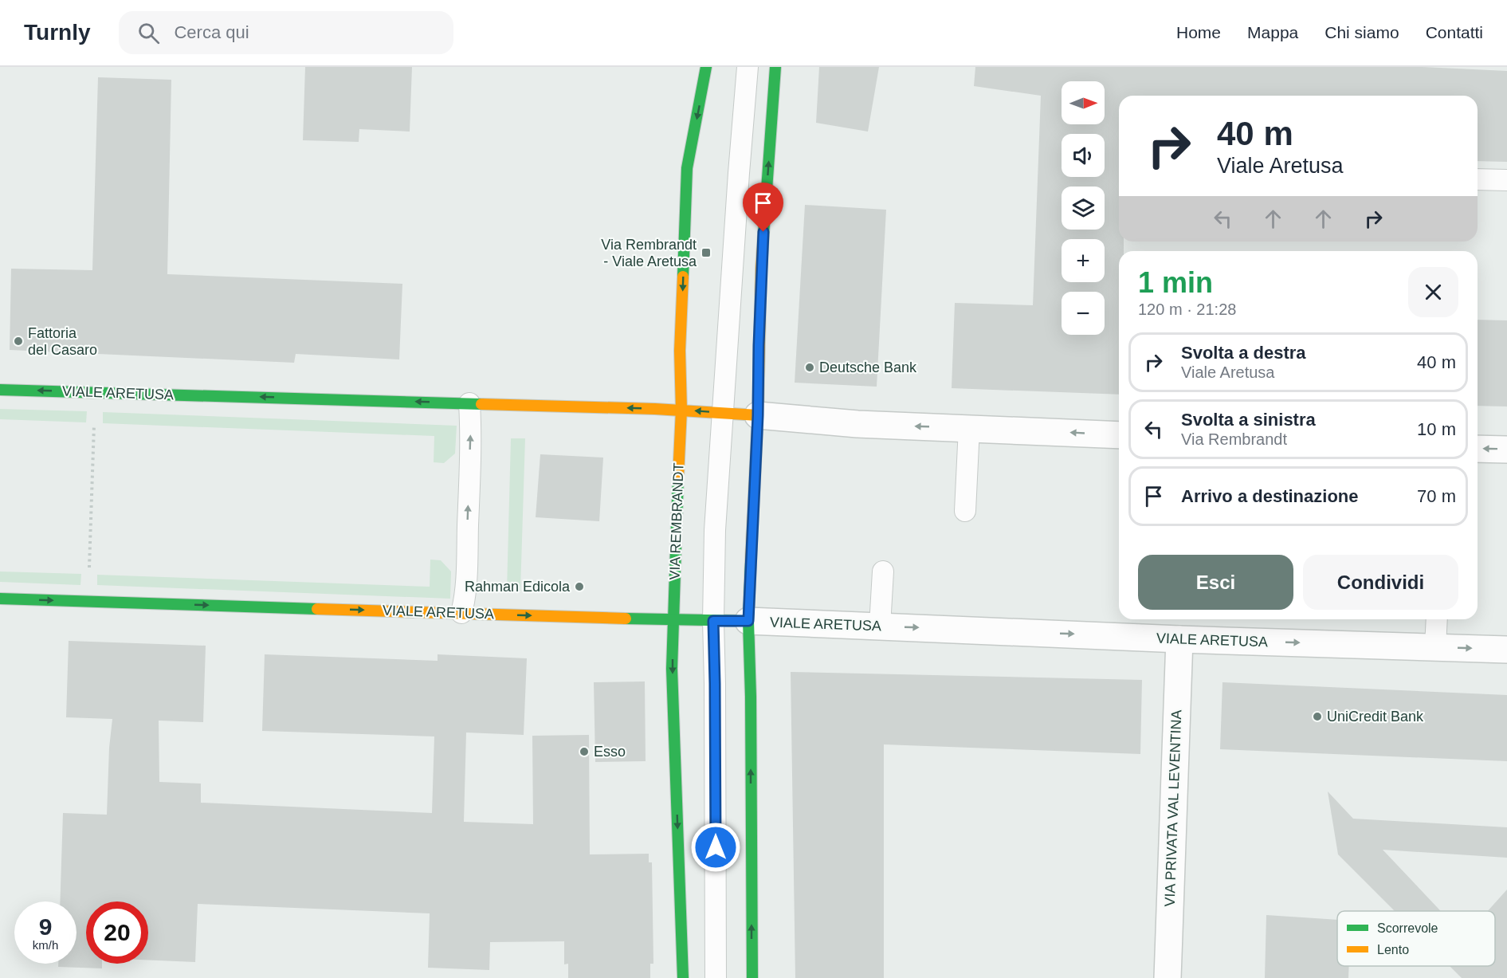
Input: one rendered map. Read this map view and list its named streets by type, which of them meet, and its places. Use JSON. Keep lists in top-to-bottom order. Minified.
{"streets":{"street":["VIALE ARETUSA","VIA REMBRANDT","VIA PRIVATA VAL LEVENTINA"]},"crossings":[["VIALE ARETUSA","VIA REMBRANDT"],["VIALE ARETUSA","VIA PRIVATA VAL LEVENTINA"]],"places":{"transit":["Via Rembrandt - Viale Aretusa"],"other":["Fattoria del Casaro","Deutsche Bank","Rahman Edicola","UniCredit Bank","Esso"]},"legend":["Scorrevole","Lento"],"north":"right","page":{"header":"Turnly","search":"Cerca qui","nav":["Home","Mappa","Chi siamo","Contatti"],"map_buttons":["+","−"],"turn":["40 m","Viale Aretusa"],"heading":["1 min","120 m · 21:28"],"list":[{"name":"Svolta a destra","note":"Viale Aretusa","value":"40 m"},{"name":"Svolta a sinistra","note":"Via Rembrandt","value":"10 m"},{"name":"Arrivo a destinazione","value":"70 m"}],"buttons":["Esci","Condividi"],"speed":"9 km/h","limit":"20"}}
